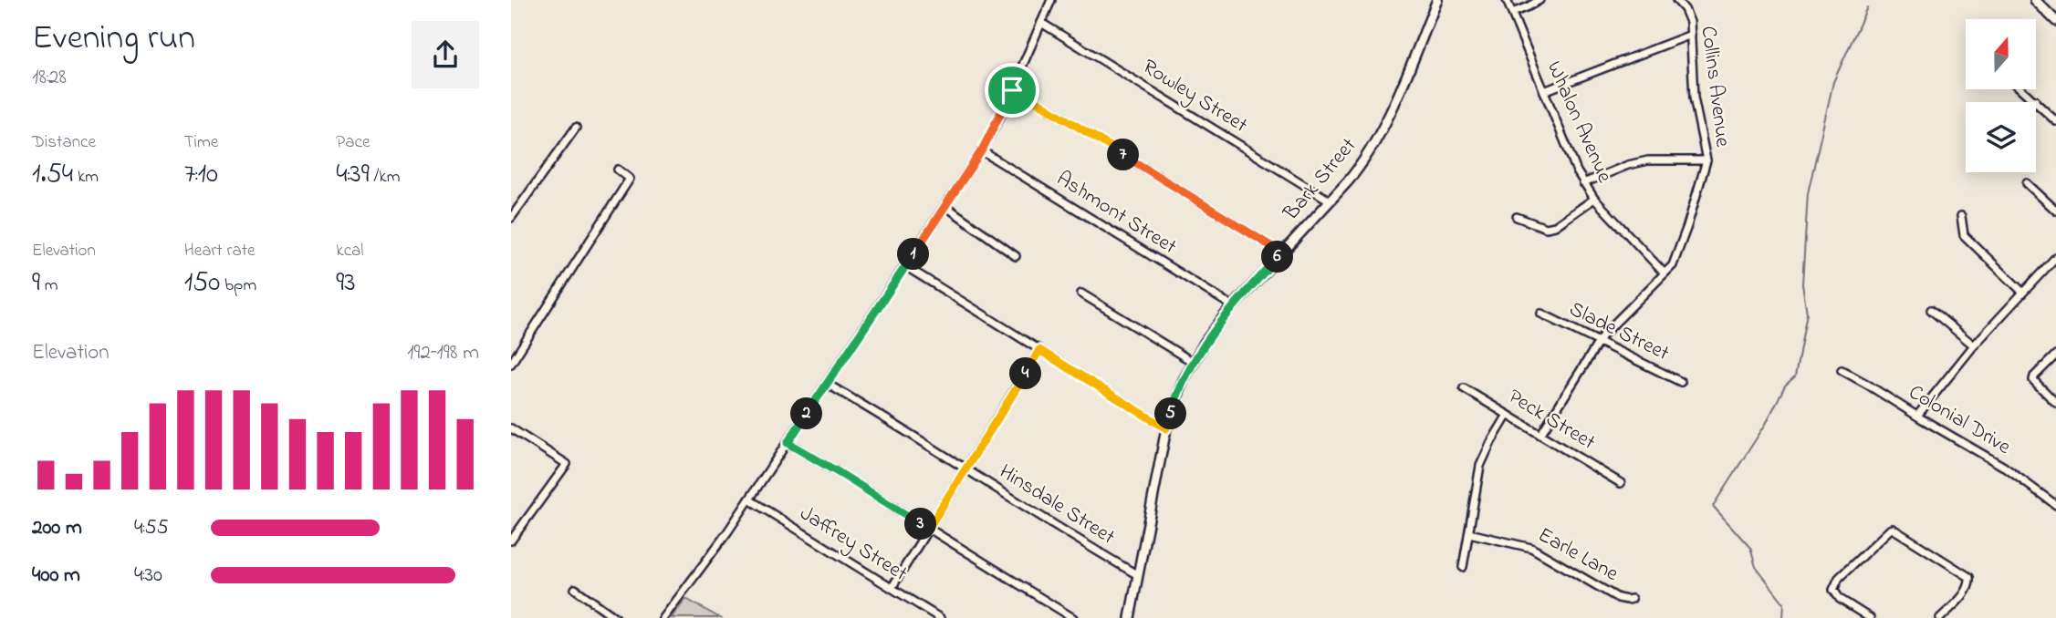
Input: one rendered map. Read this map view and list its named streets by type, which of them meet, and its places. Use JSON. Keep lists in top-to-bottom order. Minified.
{"streets":{"main road":["Bark Street"],"street":["Collins Avenue","Rowley Street","Whalon Avenue","Ashmont Street","Slade Street","Peck Street","Colonial Drive","Hinsdale Street","Jaffrey Street","Earle Lane"]},"crossings":[["Collins Avenue","Whalon Avenue"],["Collins Avenue","Slade Street"],["Collins Avenue","Peck Street"],["Rowley Street","Bark Street"],["Bark Street","Ashmont Street"],["Bark Street","Hinsdale Street"]],"north":"top","page":{"heading":["Evening run","18:28"],"stats":[["Distance","1.54 km"],["Time","7:10"],["Pace","4:39 /km"],["Elevation","9 m"],["Heart rate","150 bpm"],["kcal","93"]],"pins":["7","1","6","4","2","5","3"],"chart":["Elevation","192–198 m"],"list":[{"name":"200 m","note":"4:55"},{"name":"400 m","note":"4:30"}]}}
